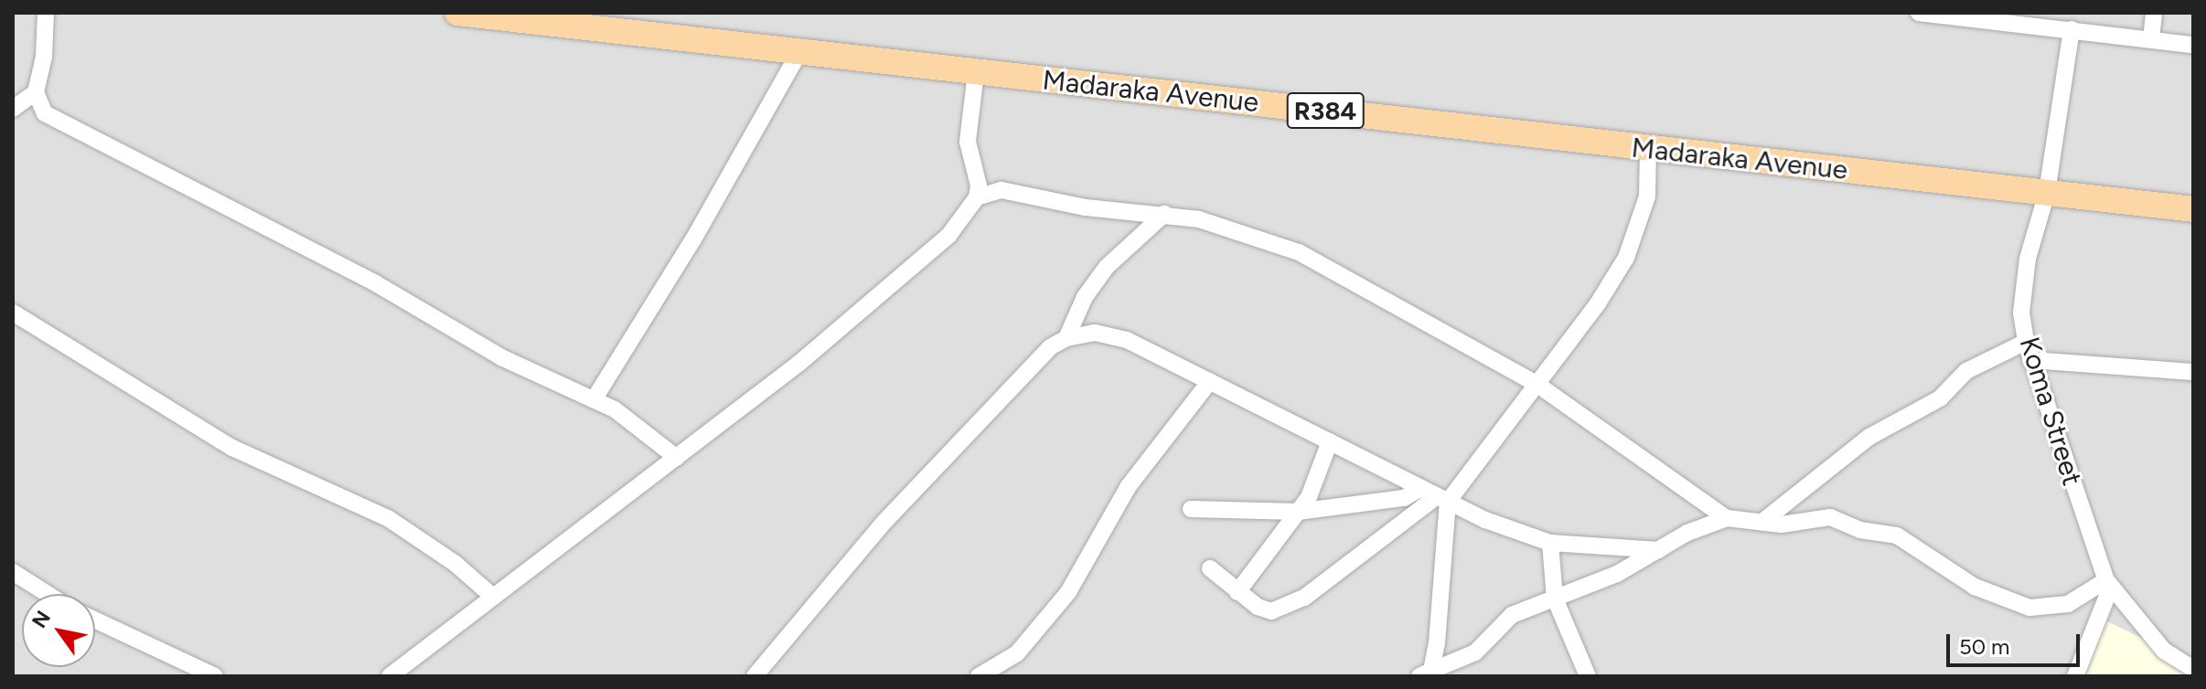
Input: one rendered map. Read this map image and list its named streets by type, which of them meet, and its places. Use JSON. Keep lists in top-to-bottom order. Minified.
{"streets":{"main road":["Madaraka Avenue","R384"],"street":["Koma Street"]},"crossings":[["Madaraka Avenue","Koma Street"]],"scale_bar":"50 m","north":"top left"}
